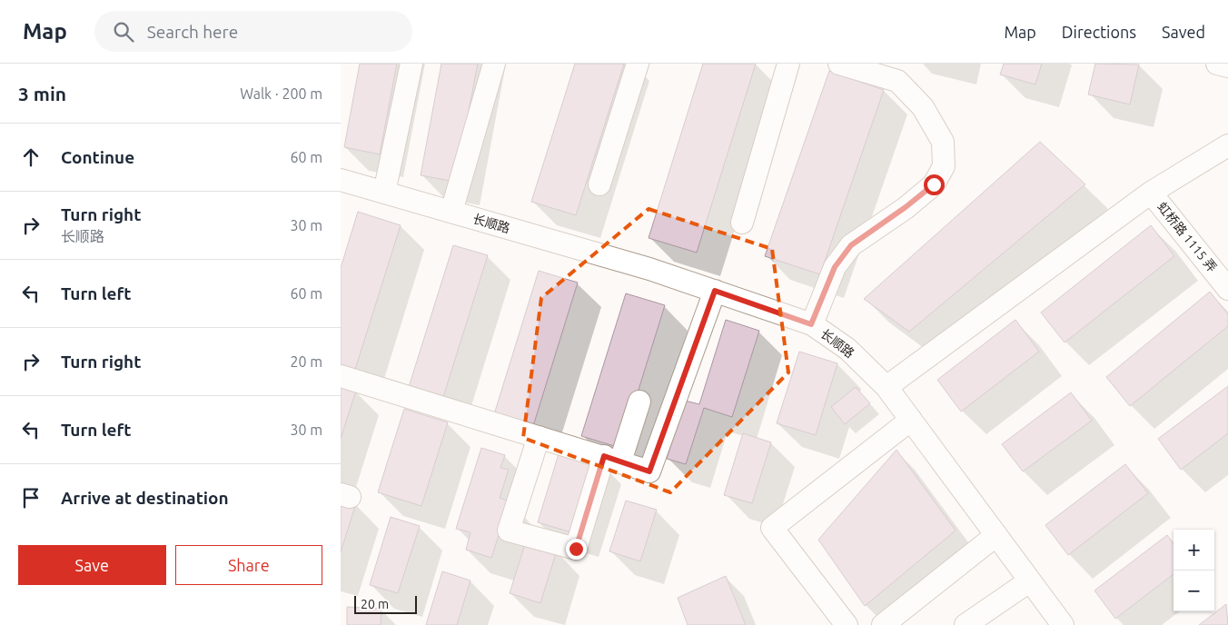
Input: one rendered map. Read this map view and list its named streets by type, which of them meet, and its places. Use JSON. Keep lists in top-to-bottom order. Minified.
{"streets":{"street":["长顺路","虹桥路 1115 弄"]},"scale_bar":"20 m","page":{"header":"Map","search":"Search here","nav":["Map","Directions","Saved"],"heading":["3 min","Walk · 200 m"],"list":[["Continue","60 m"],["Turn right","长顺路","30 m"],["Turn left","60 m"],["Turn right","20 m"],["Turn left","30 m"],"Arrive at destination"],"map_buttons":["+","−"],"buttons":["Save","Share"],"scale":"20 m"}}
